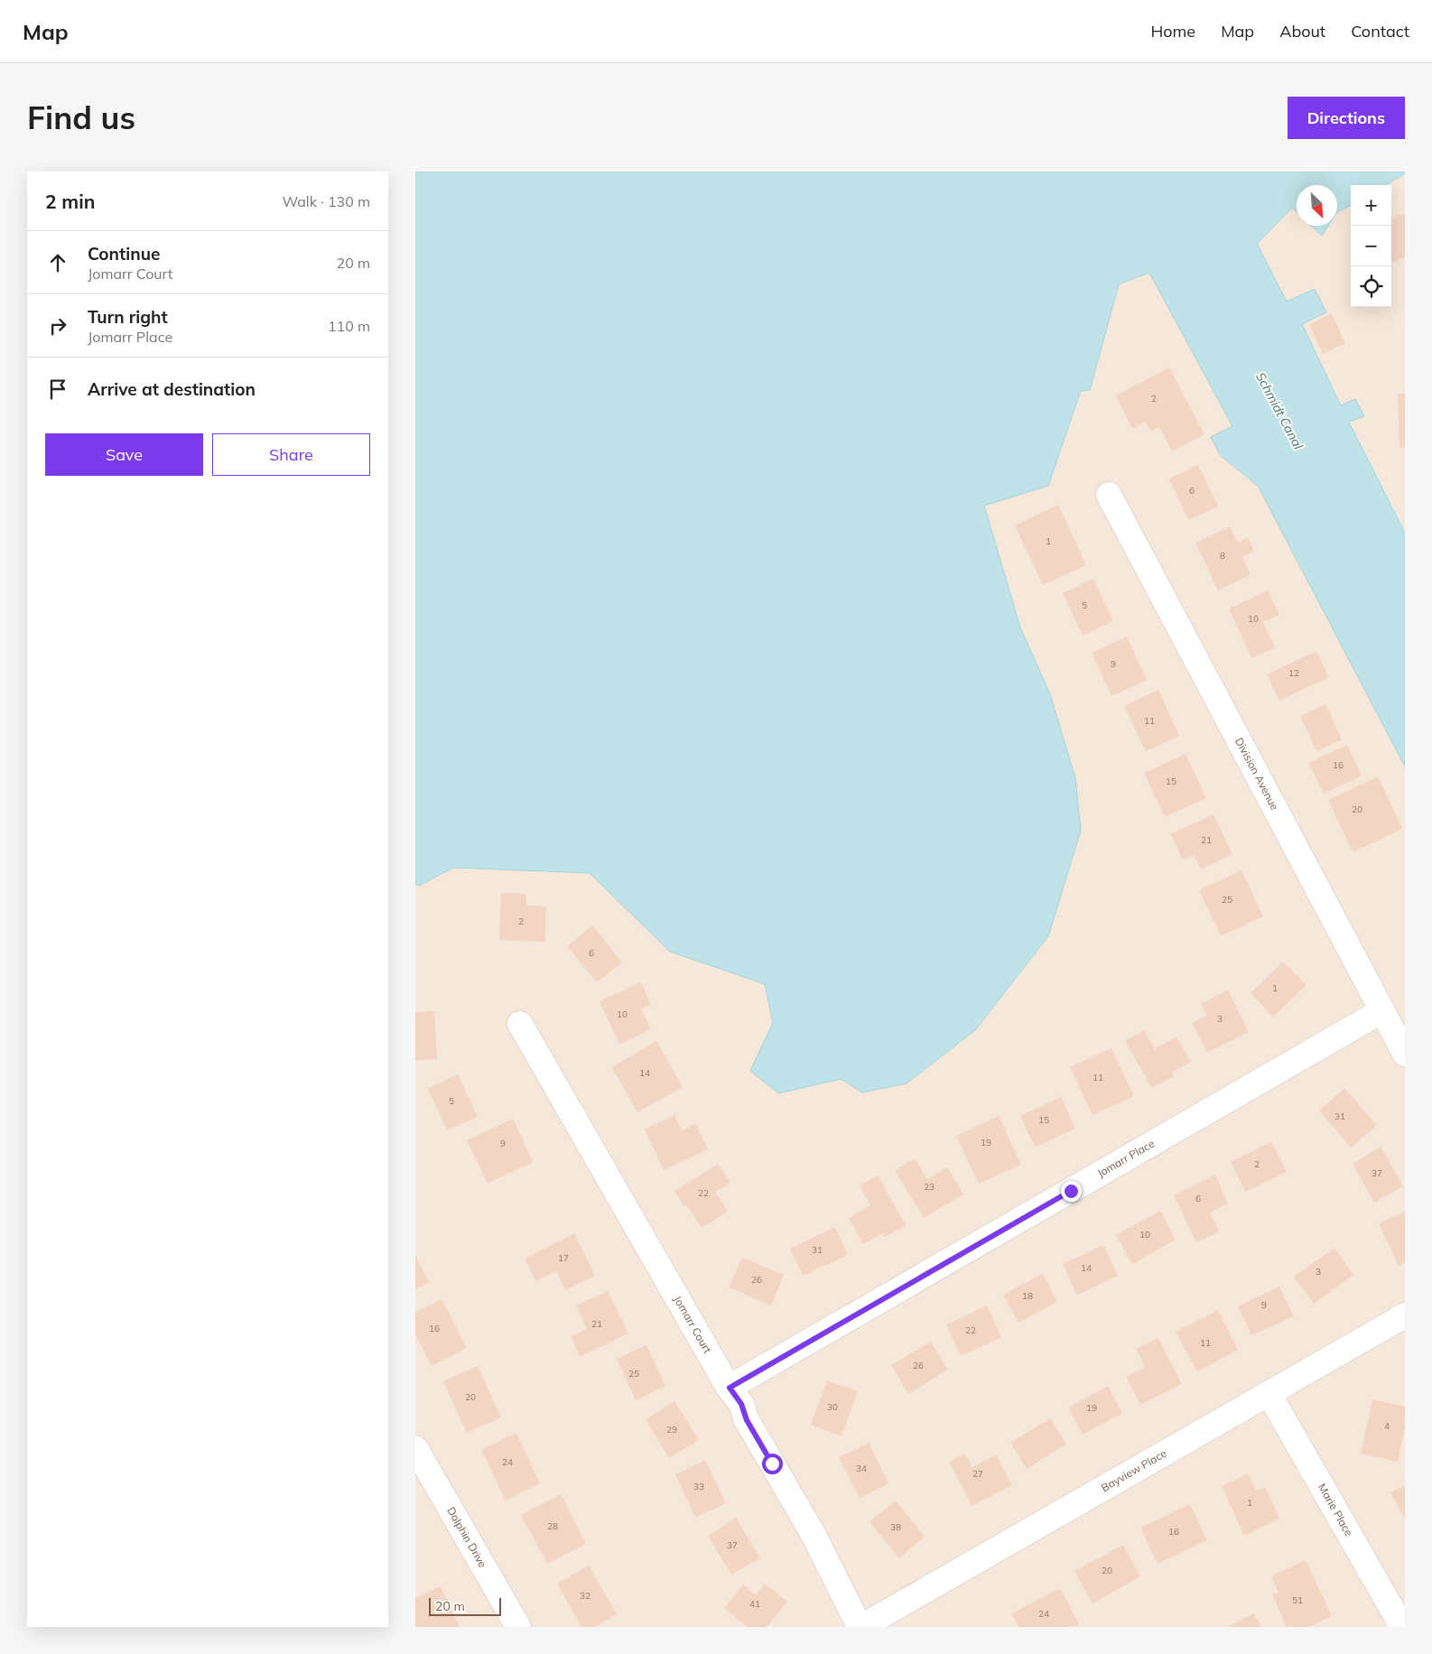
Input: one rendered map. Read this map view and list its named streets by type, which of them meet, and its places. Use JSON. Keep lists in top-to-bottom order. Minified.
{"streets":{"street":["Division Avenue","Jomarr Place","Jomarr Court","Bayview Place","Marie Place","Dolphin Drive"]},"crossings":[["Division Avenue","Jomarr Place"],["Jomarr Place","Jomarr Court"],["Jomarr Court","Bayview Place"],["Bayview Place","Marie Place"]],"water":["Schmidt Canal"],"house_numbers":["2","6","1","8","5","10","9","12","11","16","15","20","21","25","2","6","1","10","3","14","11","5","31","15","19","9","2","37","23","22","6","10","31","17","14","3","26","18","9","21","16","22","11","26","25","20","30","19","4","29","24","34","27","33","1","28","38","16","37","20","32","51","41","24"],"scale_bar":"20 m","north":"bottom right","page":{"header":"Map","nav":["Home","Map","About","Contact"],"buttons":["Directions",["Save","Share"]],"title":"Find us","heading":["2 min","Walk · 130 m"],"map_buttons":["+","−"],"list":[["Continue","Jomarr Court","20 m"],["Turn right","Jomarr Place","110 m"],"Arrive at destination"],"scale":"20 m"}}
